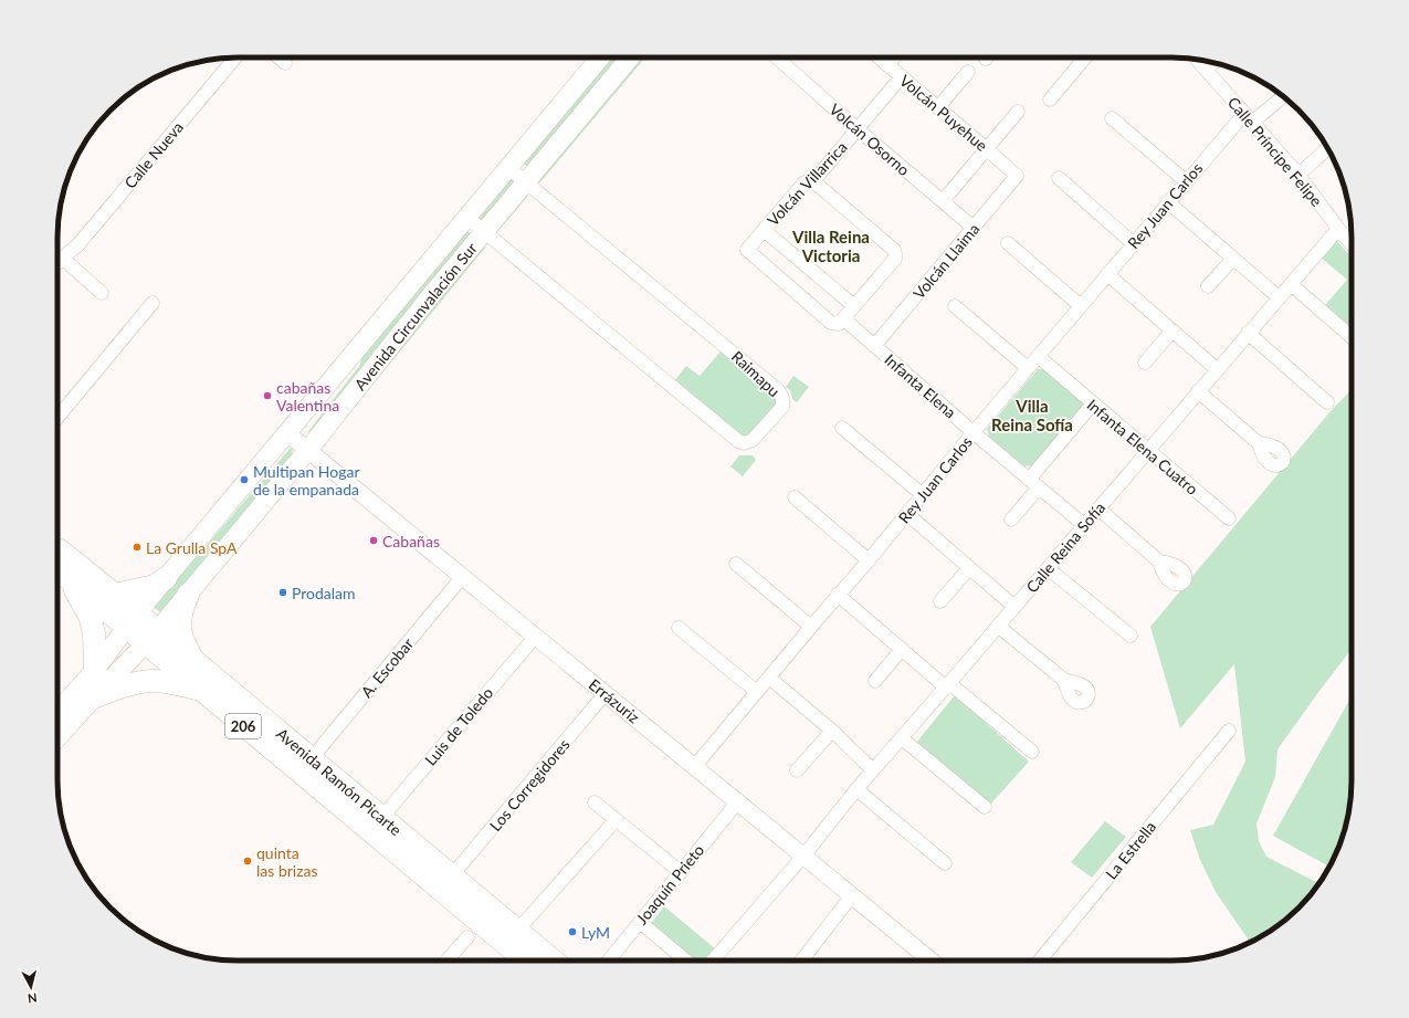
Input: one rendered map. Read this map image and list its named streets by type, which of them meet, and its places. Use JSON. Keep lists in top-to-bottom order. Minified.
{"streets":{"highway":["206","Avenida Ramón Picarte"],"main road":["Avenida Circunvalación Sur"],"street":["Volcán Puyehue","Volcán Osorno","Calle Príncipe Felipe","Calle Nueva","Volcán Villarrica","Rey Juan Carlos","Volcán Llaima","Raimapu","Infanta Elena","Infanta Elena Cuatro","Calle Reina Sofía","A. Escobar","Errázuriz","Luis de Toledo","Los Corregidores","La Estrella","Joaquín Prieto"]},"crossings":[["Volcán Puyehue","Volcán Villarrica"],["Volcán Puyehue","Volcán Llaima"],["Volcán Osorno","Volcán Villarrica"],["Volcán Osorno","Volcán Llaima"],["Calle Príncipe Felipe","Rey Juan Carlos"],["Calle Príncipe Felipe","Calle Reina Sofía"],["Volcán Villarrica","Infanta Elena"],["Rey Juan Carlos","Infanta Elena"],["Rey Juan Carlos","Infanta Elena Cuatro"],["Rey Juan Carlos","Errázuriz"],["Volcán Llaima","Infanta Elena"],["Avenida Circunvalación Sur","Raimapu"],["Avenida Circunvalación Sur","Errázuriz"],["Avenida Circunvalación Sur","Avenida Ramón Picarte"],["Infanta Elena","Calle Reina Sofía"],["Infanta Elena Cuatro","Calle Reina Sofía"],["Calle Reina Sofía","Errázuriz"],["A. Escobar","Errázuriz"],["A. Escobar","Avenida Ramón Picarte"],["Errázuriz","Luis de Toledo"],["Errázuriz","Los Corregidores"],["Errázuriz","Joaquín Prieto"],["Luis de Toledo","Avenida Ramón Picarte"],["Avenida Ramón Picarte","Los Corregidores"]],"districts":["Villa Reina Victoria","Villa Reina Sofía"],"places":["cabañas Valentina","Multipan Hogar de la empanada","Cabañas","La Grulla SpA","Prodalam","quinta las brizas","LyM"],"north":"bottom"}
